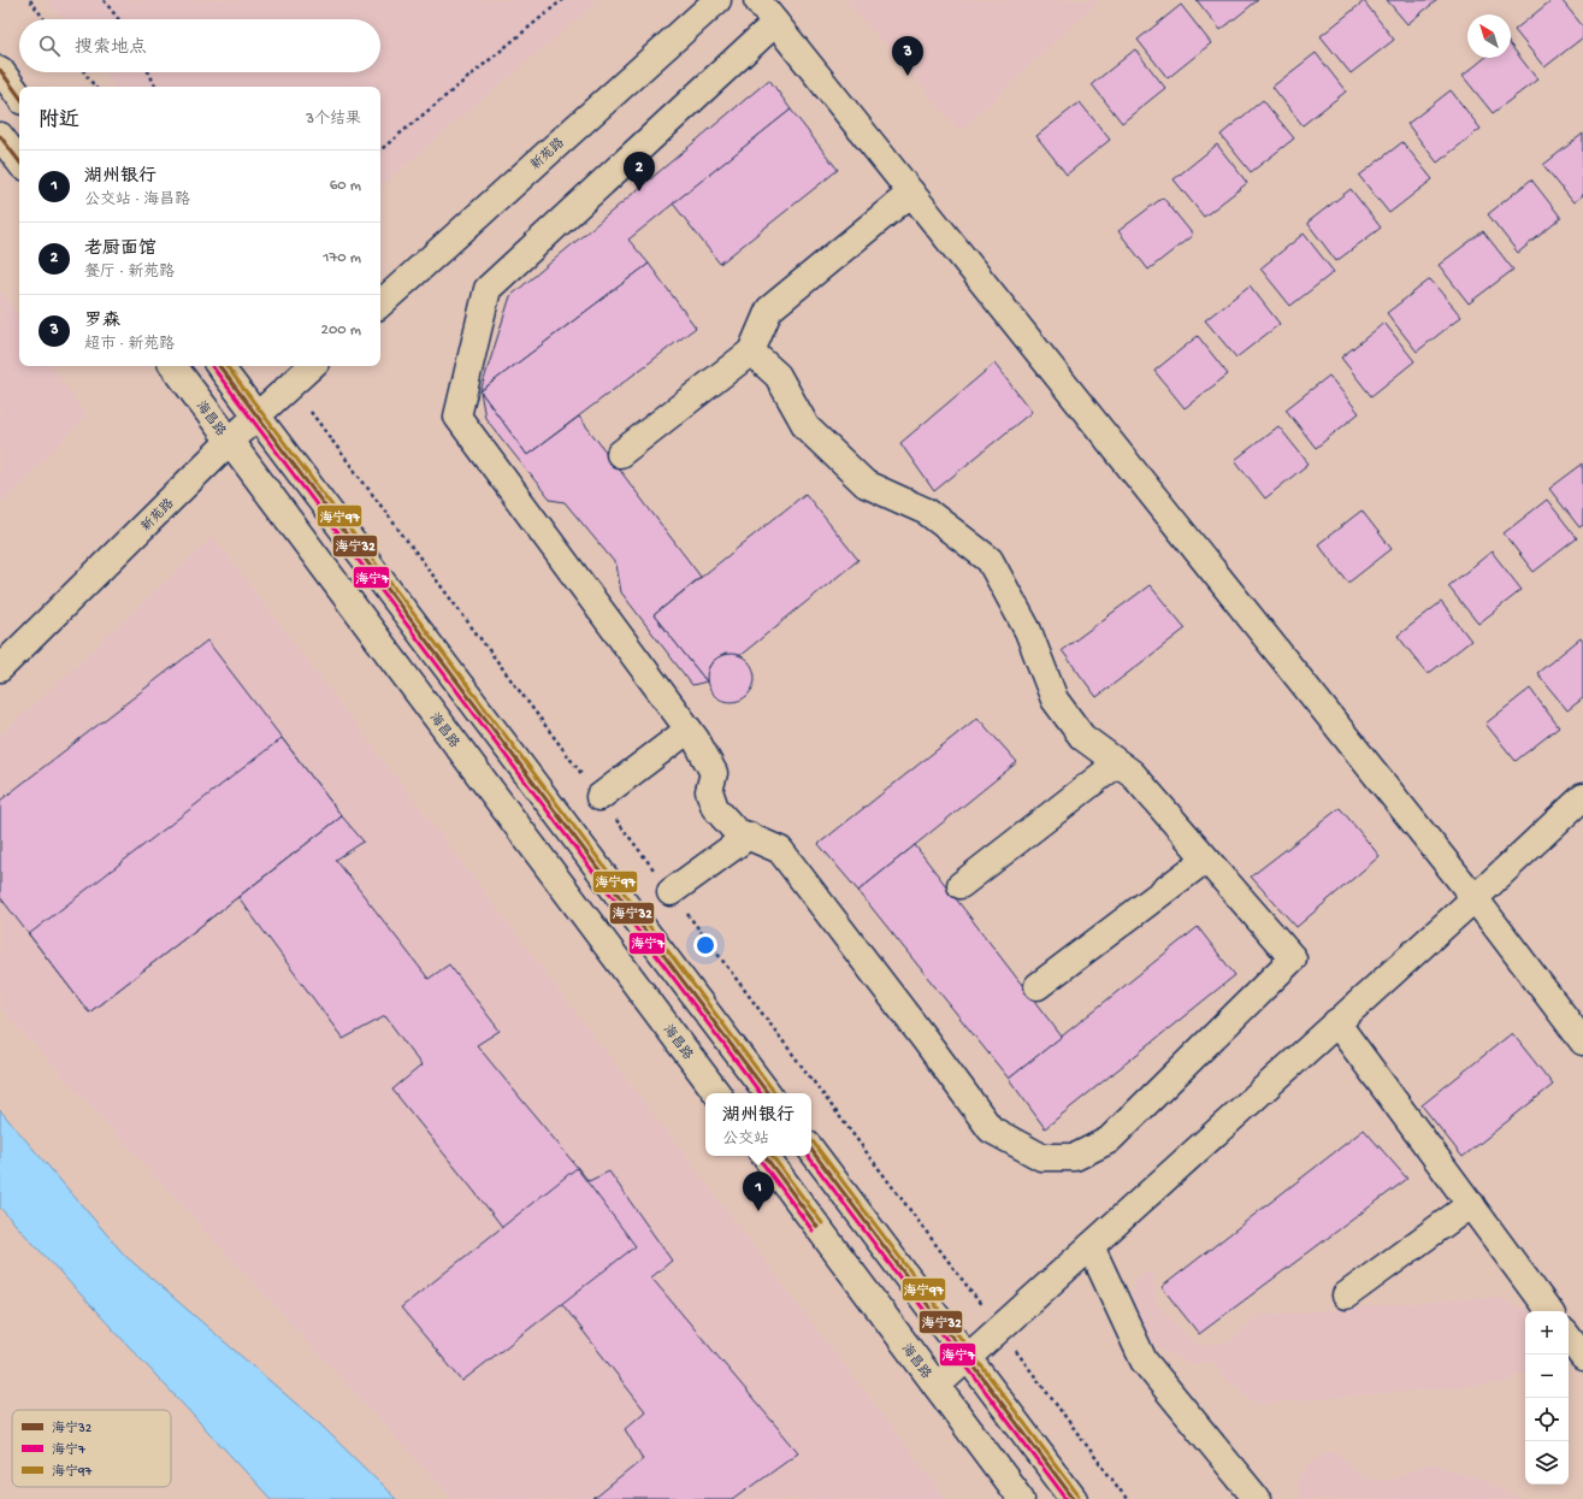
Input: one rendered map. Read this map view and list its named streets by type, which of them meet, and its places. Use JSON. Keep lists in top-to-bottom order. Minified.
{"streets":{"street":["新苑路","海昌路"]},"crossings":[["新苑路","海昌路"]],"lines":["transit line 海宁32","transit line 海宁7","transit line 海宁97"],"legend":["海宁32","海宁7","海宁97"],"north":"top left","page":{"search":"搜索地点","pins":["3","2","1"],"heading":["附近","3个结果"],"list":[{"mark":"1","name":"湖州银行","note":"公交站 · 海昌路","value":"60 m"},{"mark":"2","name":"老厨面馆","note":"餐厅 · 新苑路","value":"170 m"},{"mark":"3","name":"罗森","note":"超市 · 新苑路","value":"200 m"}],"popup":["湖州银行","公交站"],"map_buttons":["+","−"]}}
